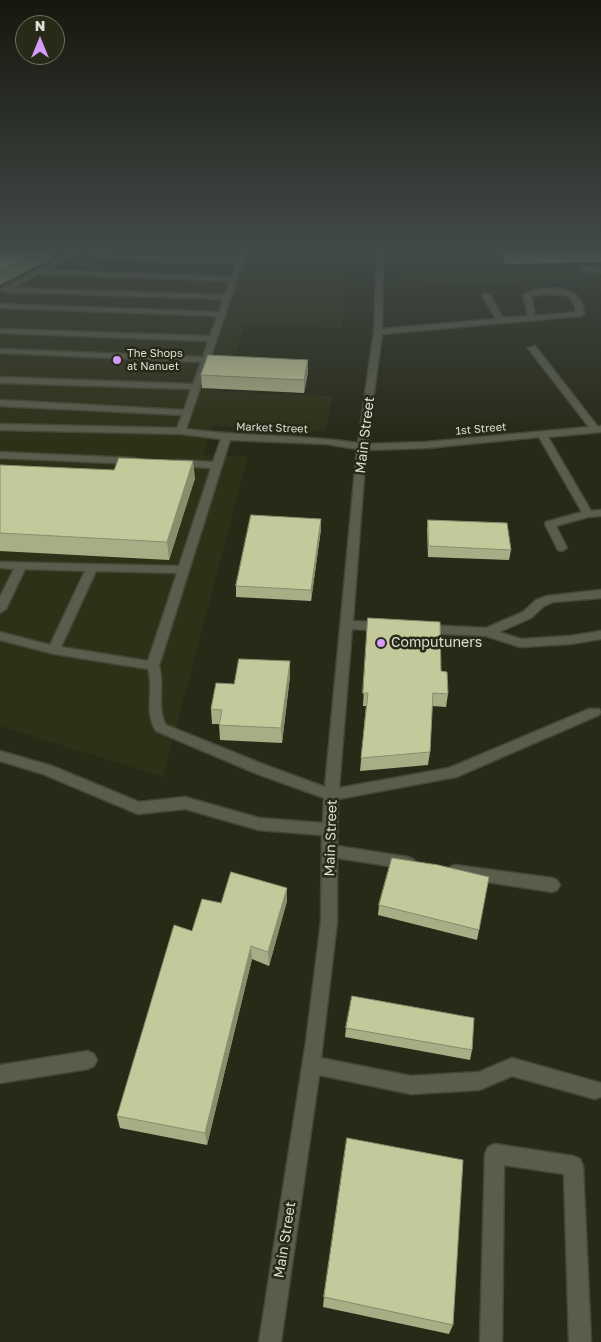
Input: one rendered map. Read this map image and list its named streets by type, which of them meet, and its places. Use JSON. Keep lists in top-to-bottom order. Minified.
{"streets":{"street":["Market Street","1st Street","Main Street"]},"crossings":[["Market Street","1st Street"],["Market Street","Main Street"],["1st Street","Main Street"]],"places":["The Shops at Nanuet","Computuners"],"north":"top"}
